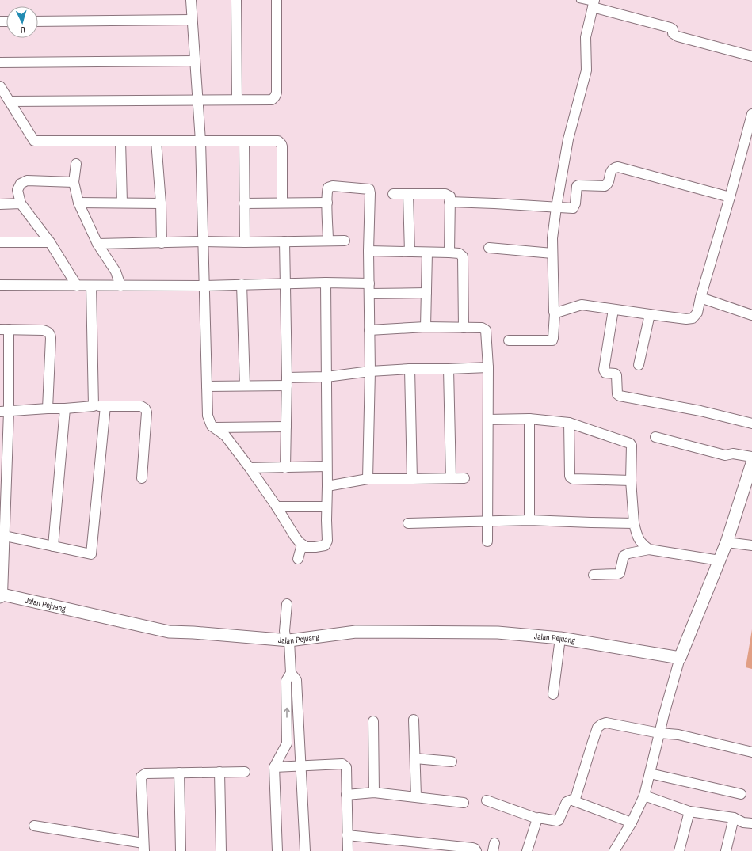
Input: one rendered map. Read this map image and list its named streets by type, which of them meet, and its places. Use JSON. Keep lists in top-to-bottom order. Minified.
{"streets":{"street":["Jalan Pejuang"]},"north":"bottom"}
